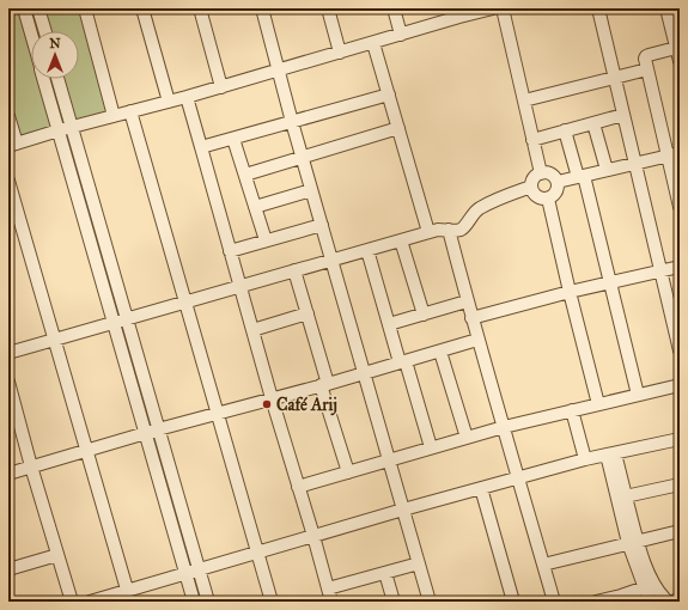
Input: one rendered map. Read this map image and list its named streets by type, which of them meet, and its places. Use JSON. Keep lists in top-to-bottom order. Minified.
{"places":["Café Arij"],"north":"top"}
